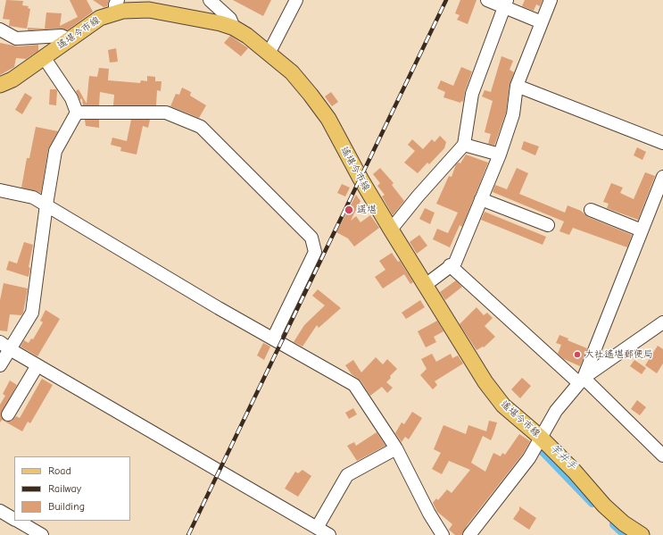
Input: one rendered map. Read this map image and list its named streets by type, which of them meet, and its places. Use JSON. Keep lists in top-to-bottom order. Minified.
{"streets":{"main road":["遙堪今市線"]},"water":["竿井手"],"places":["遥堪","大社遙堪郵便局"],"legend":["Road","Railway","Building"]}
